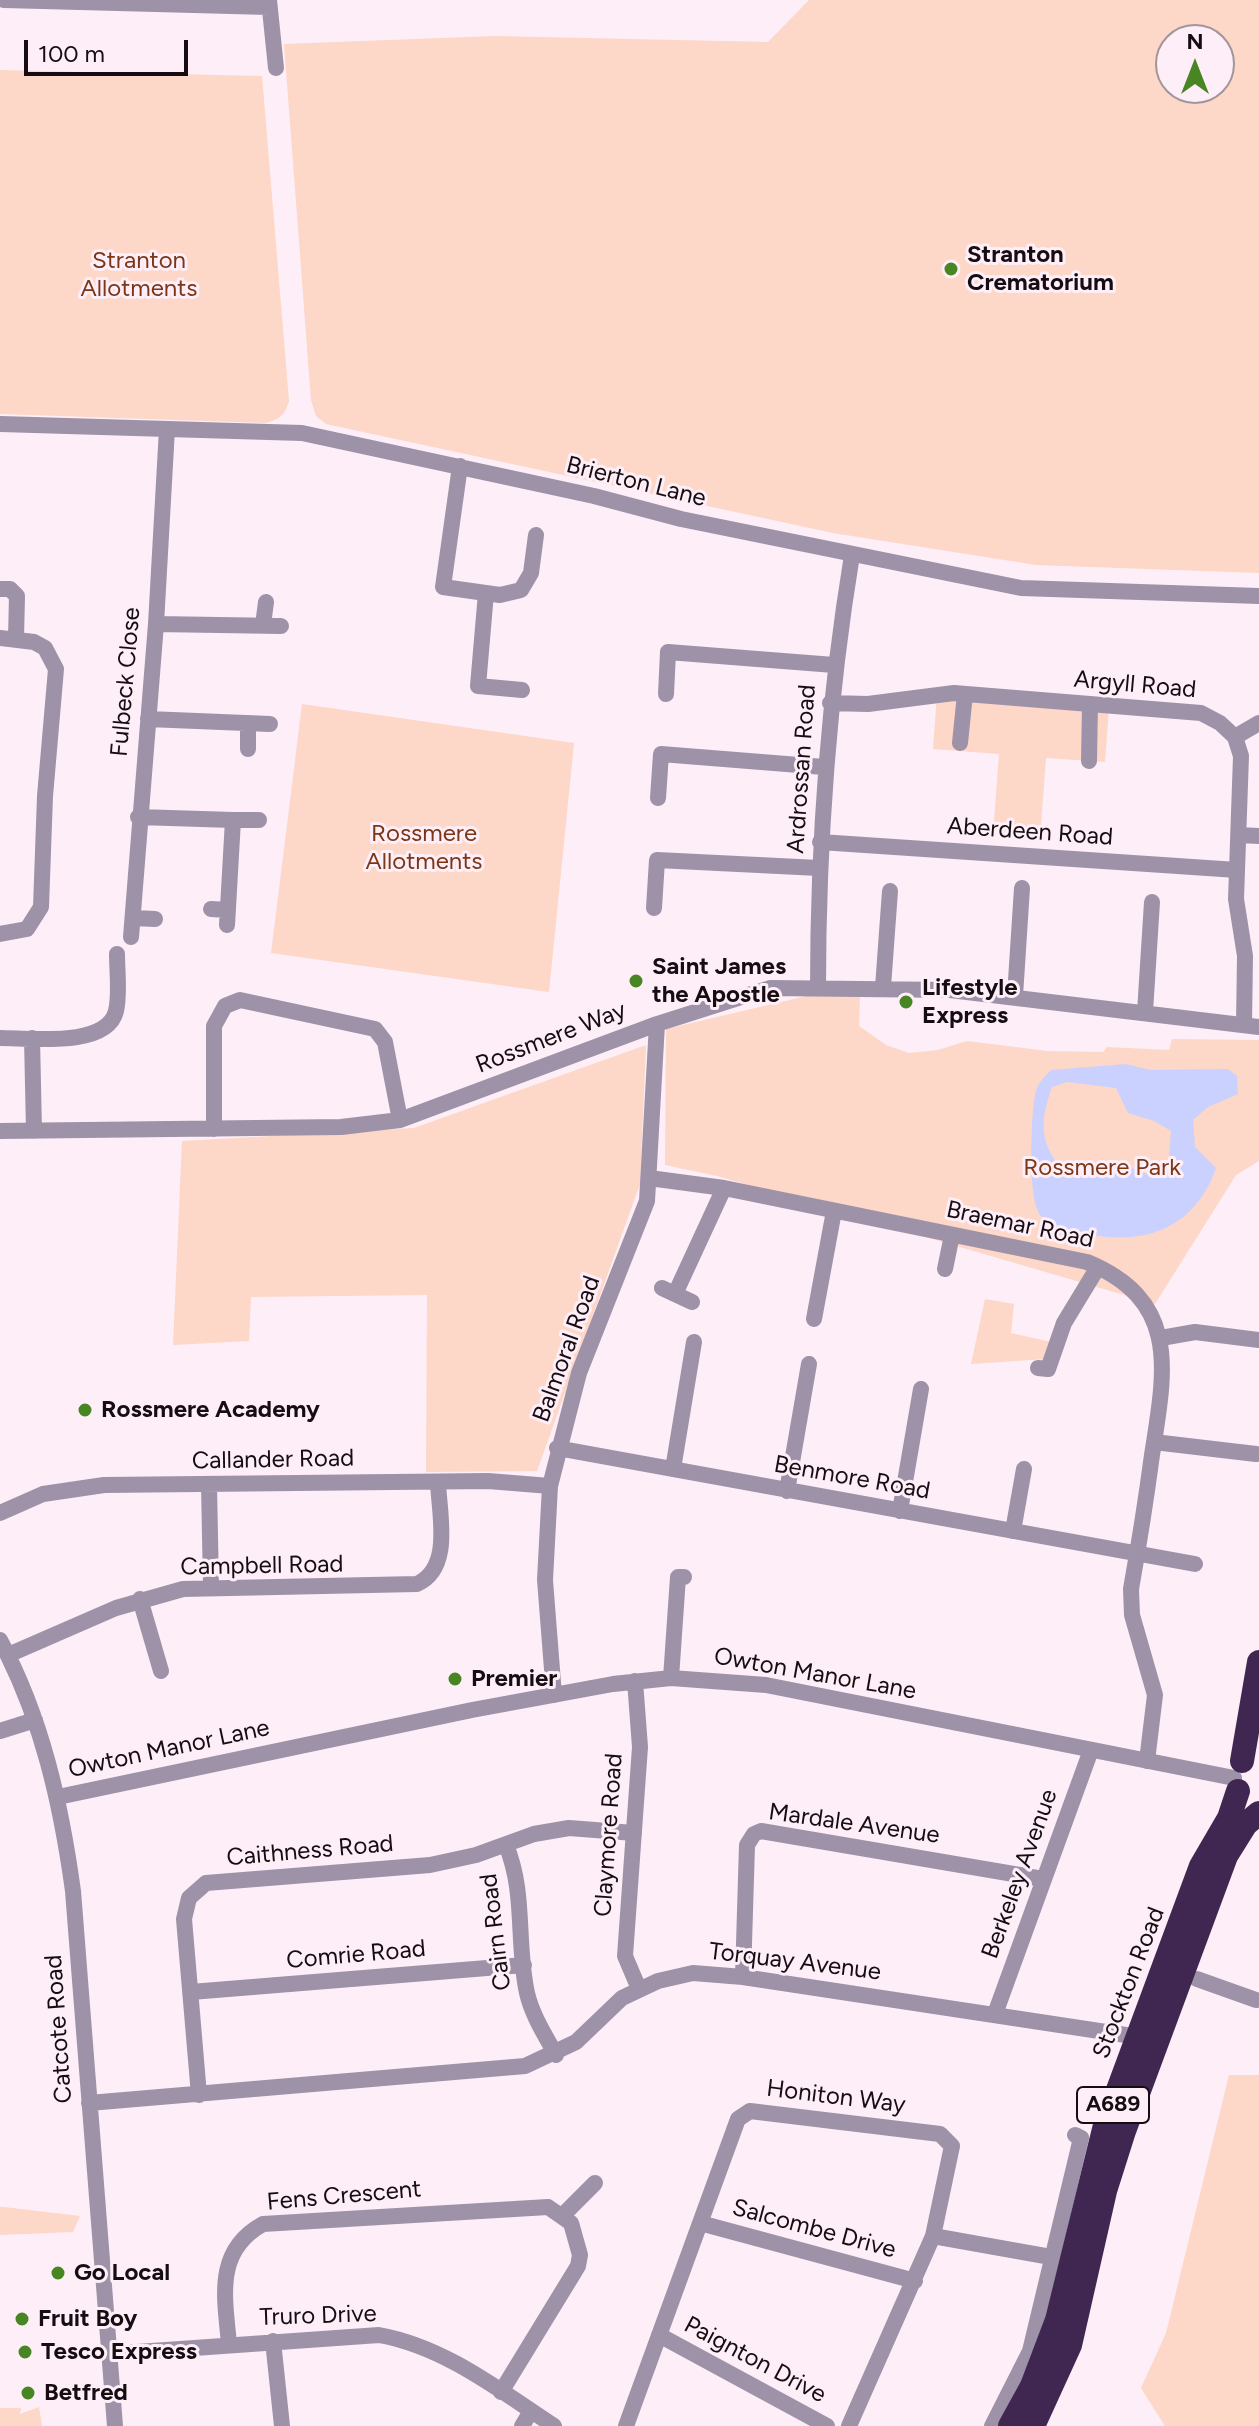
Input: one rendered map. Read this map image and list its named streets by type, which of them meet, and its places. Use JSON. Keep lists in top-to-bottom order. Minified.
{"streets":{"highway":["Stockton Road","A689"],"street":["Brierton Lane","Fulbeck Close","Argyll Road","Ardrossan Road","Aberdeen Road","Rossmere Way","Braemar Road","Balmoral Road","Callander Road","Benmore Road","Campbell Road","Owton Manor Lane","Mardale Avenue","Claymore Road","Caithness Road","Berkeley Avenue","Cairn Road","Comrie Road","Torquay Avenue","Catcote Road","Honiton Way","Fens Crescent","Salcombe Drive","Truro Drive","Paignton Drive"]},"crossings":[["Brierton Lane","Fulbeck Close"],["Brierton Lane","Ardrossan Road"],["Argyll Road","Ardrossan Road"],["Ardrossan Road","Aberdeen Road"],["Ardrossan Road","Rossmere Way"],["Rossmere Way","Balmoral Road"],["Braemar Road","Balmoral Road"],["Braemar Road","Benmore Road"],["Braemar Road","Owton Manor Lane"],["Balmoral Road","Callander Road"],["Balmoral Road","Benmore Road"],["Balmoral Road","Owton Manor Lane"],["Callander Road","Campbell Road"],["Campbell Road","Catcote Road"],["Owton Manor Lane","Claymore Road"],["Owton Manor Lane","Berkeley Avenue"],["Owton Manor Lane","Stockton Road"],["Owton Manor Lane","Catcote Road"],["Mardale Avenue","Berkeley Avenue"],["Mardale Avenue","Torquay Avenue"],["Claymore Road","Caithness Road"],["Claymore Road","Torquay Avenue"],["Caithness Road","Cairn Road"],["Caithness Road","Comrie Road"],["Caithness Road","Torquay Avenue"],["Berkeley Avenue","Torquay Avenue"],["Cairn Road","Comrie Road"],["Cairn Road","Torquay Avenue"],["Torquay Avenue","Stockton Road"],["Torquay Avenue","Catcote Road"],["Catcote Road","Truro Drive"],["Honiton Way","Salcombe Drive"],["Honiton Way","Paignton Drive"],["Fens Crescent","Truro Drive"]],"parks":["Stranton Allotments","Rossmere Allotments","Rossmere Park"],"places":["Stranton Crematorium","Saint James the Apostle","Lifestyle Express","Rossmere Academy","Premier","Go Local","Fruit Boy","Tesco Express","Betfred"],"scale_bar":"100 m","north":"top"}
